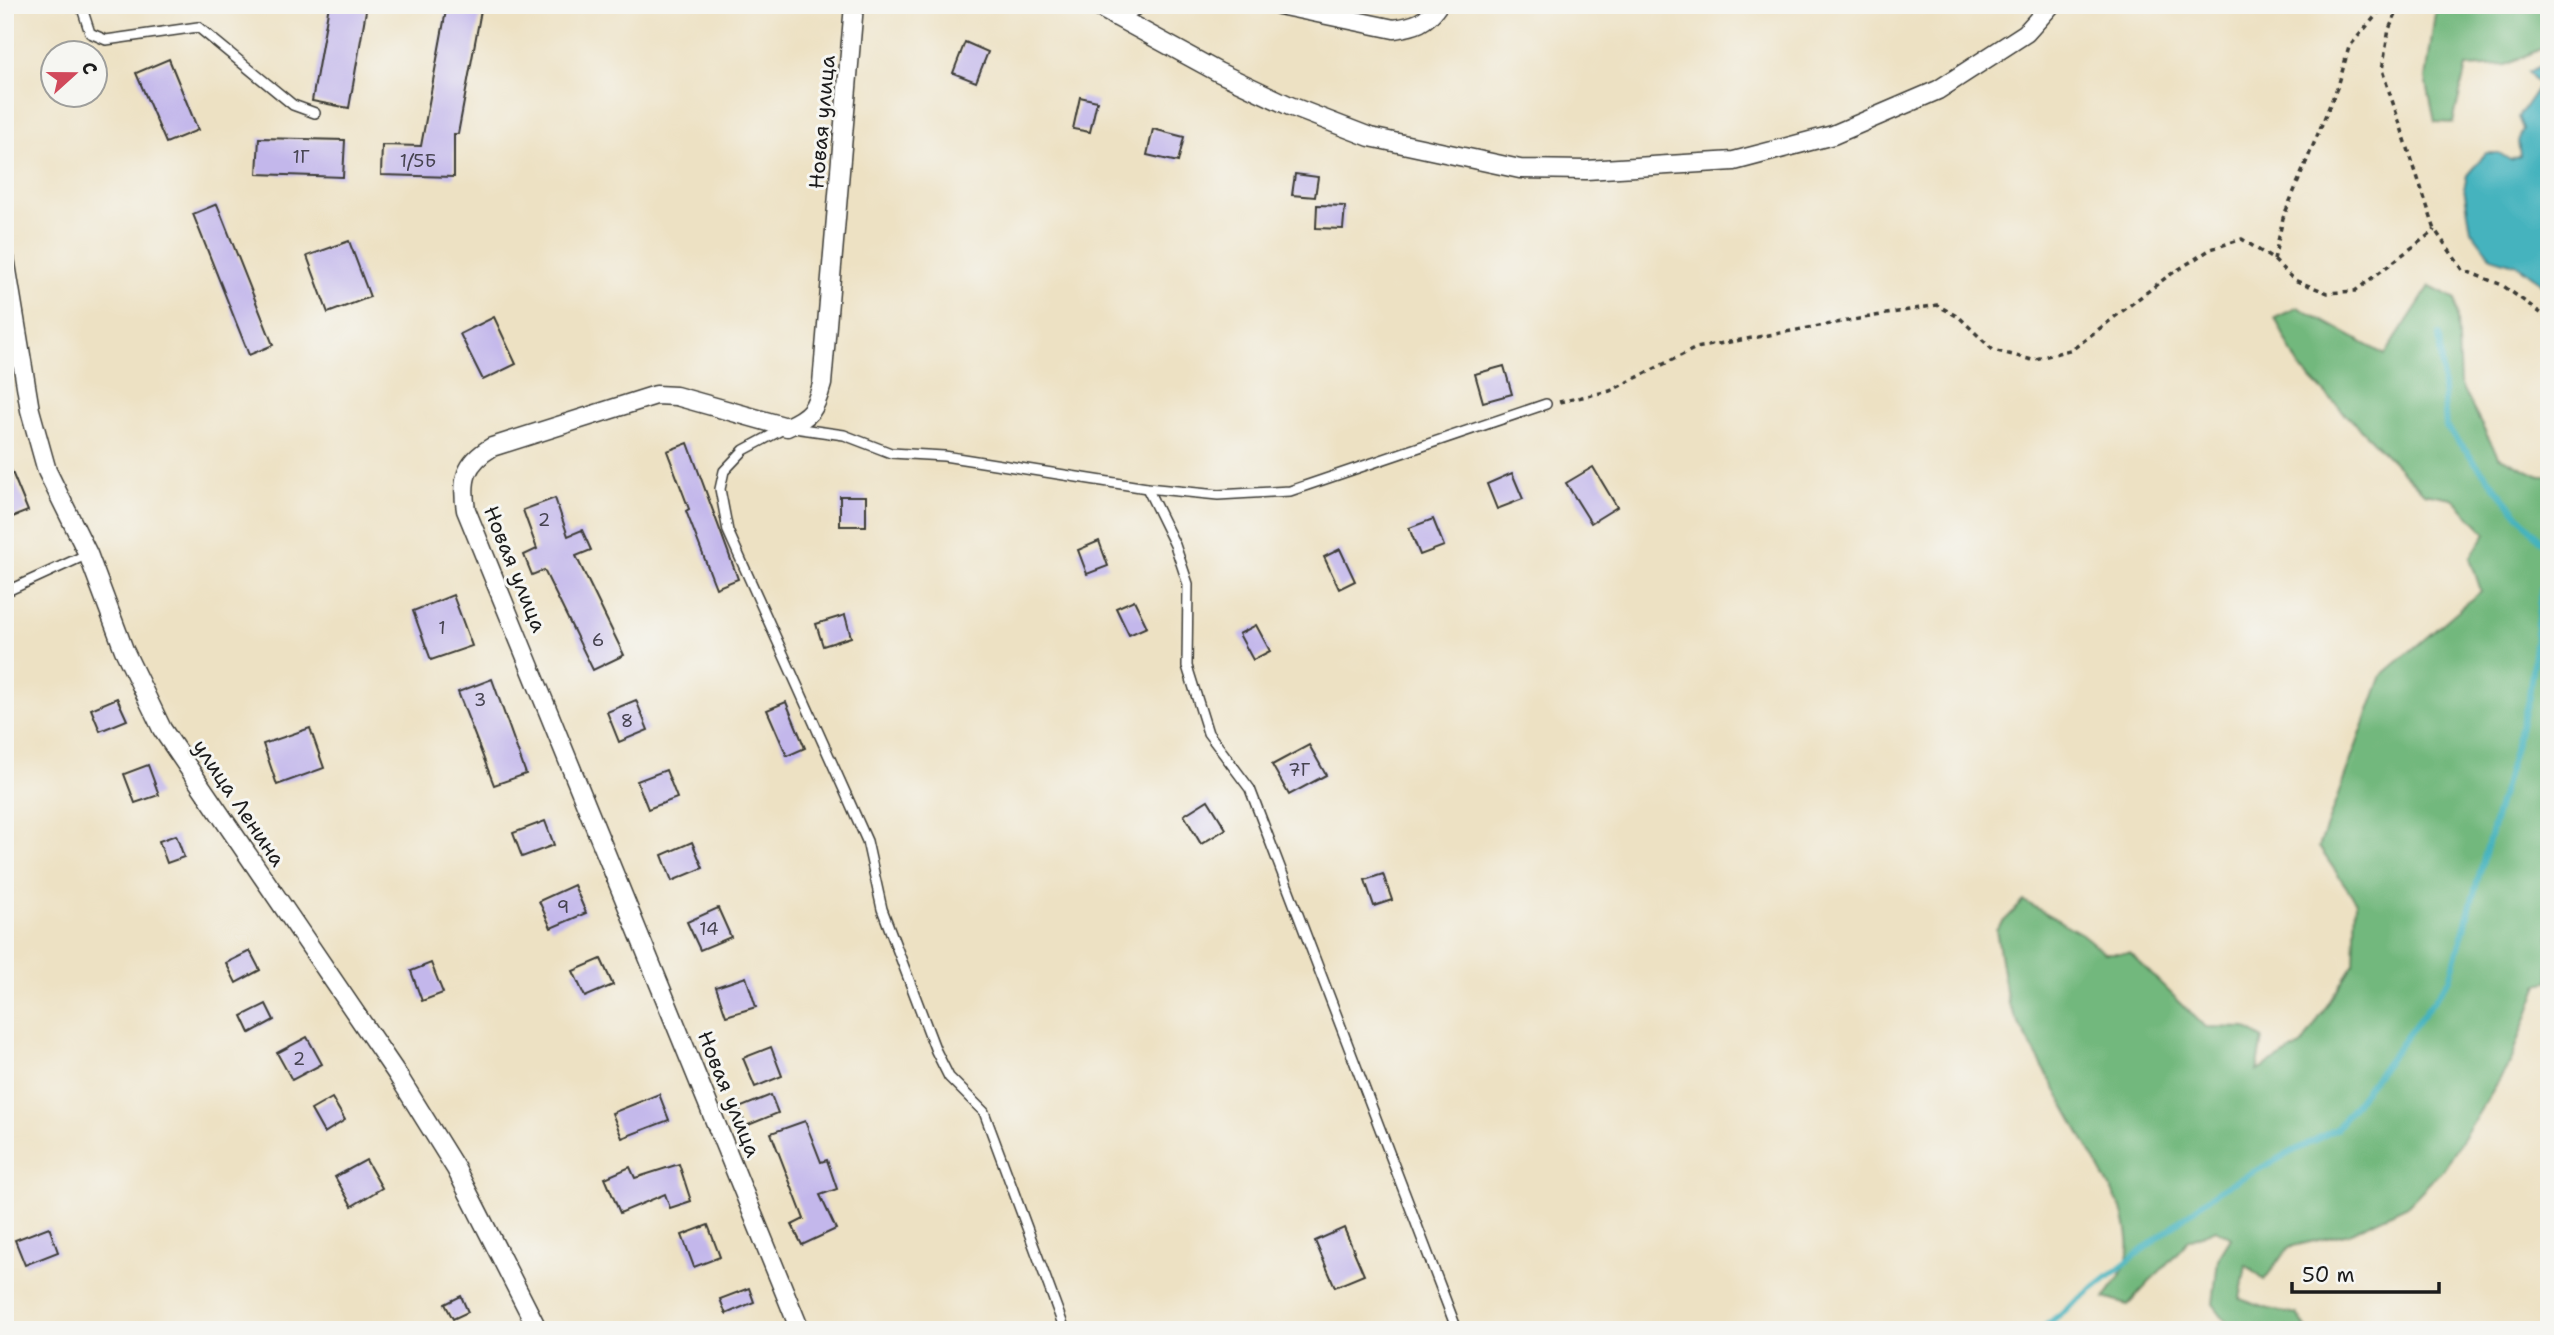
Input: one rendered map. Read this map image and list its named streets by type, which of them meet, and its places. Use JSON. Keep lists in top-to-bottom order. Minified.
{"streets":{"street":["Новая улица","улица Ленина"]},"house_numbers":["1Г","1/5Б","2","1","6","3","8","7Г","9","14","2"],"scale_bar":"50 m","north":"right"}
